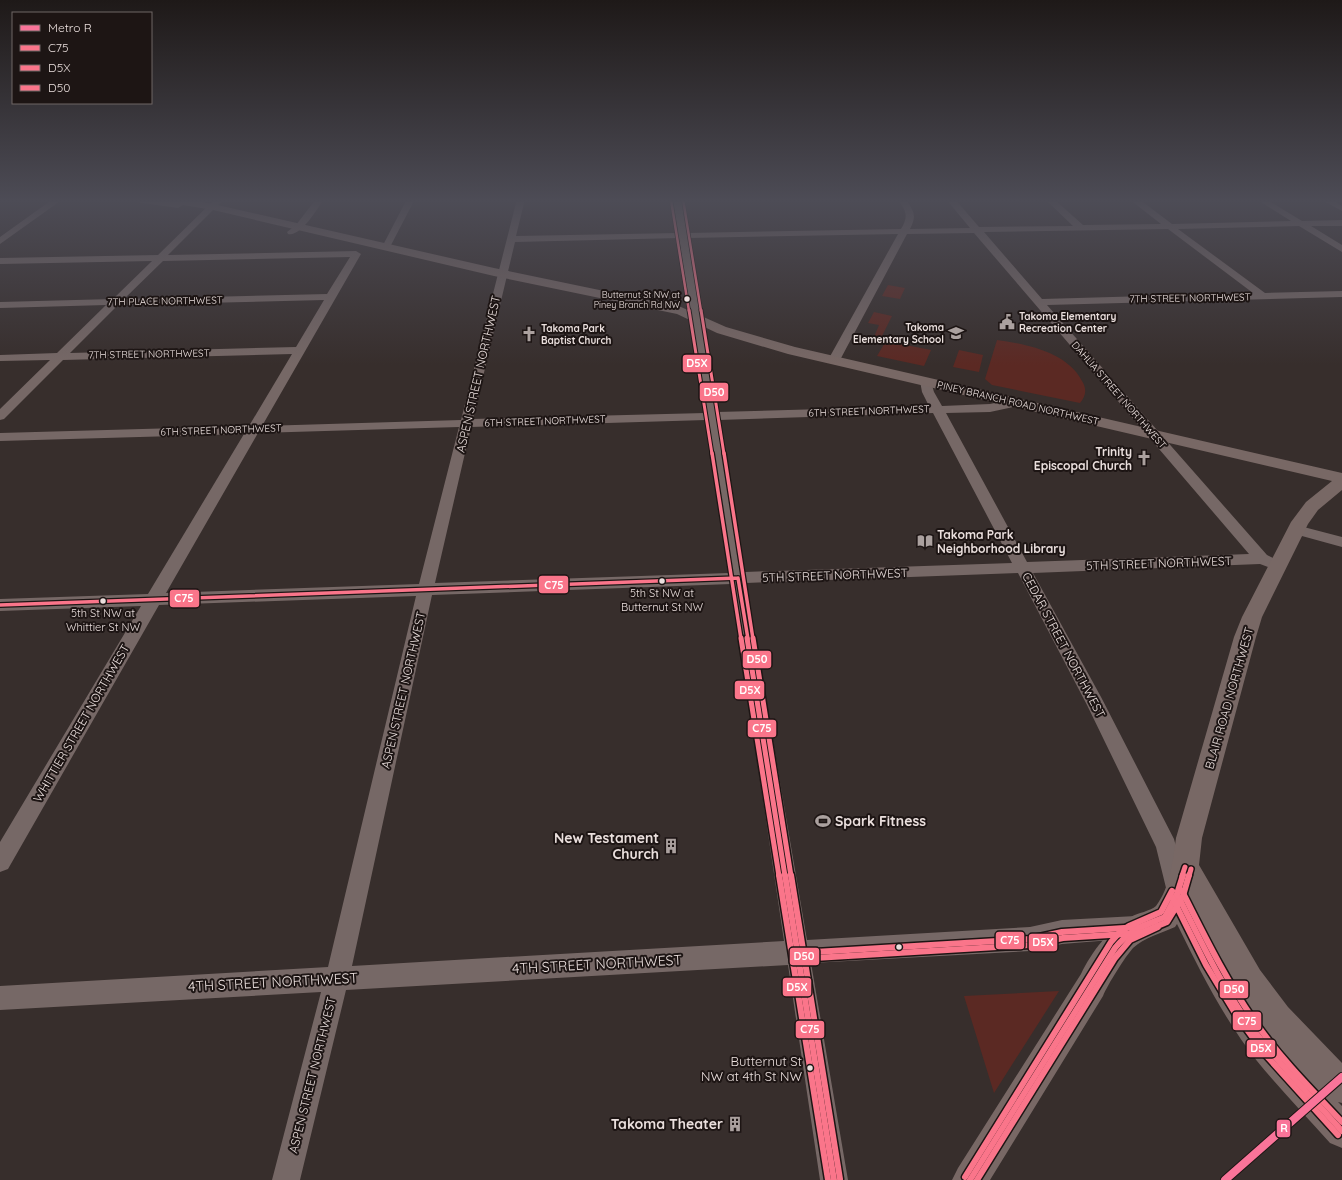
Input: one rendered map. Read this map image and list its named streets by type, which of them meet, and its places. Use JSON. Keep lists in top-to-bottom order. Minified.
{"streets":{"main road":["PINEY BRANCH ROAD NORTHWEST","CEDAR STREET NORTHWEST","BLAIR ROAD NORTHWEST","4TH STREET NORTHWEST"],"street":["7TH STREET NORTHWEST","7TH PLACE NORTHWEST","ASPEN STREET NORTHWEST","DAHLIA STREET NORTHWEST","6TH STREET NORTHWEST","5TH STREET NORTHWEST","WHITTIER STREET NORTHWEST"]},"crossings":[["7TH STREET NORTHWEST","DAHLIA STREET NORTHWEST"],["7TH STREET NORTHWEST","WHITTIER STREET NORTHWEST"],["7TH PLACE NORTHWEST","WHITTIER STREET NORTHWEST"],["ASPEN STREET NORTHWEST","PINEY BRANCH ROAD NORTHWEST"],["ASPEN STREET NORTHWEST","6TH STREET NORTHWEST"],["ASPEN STREET NORTHWEST","5TH STREET NORTHWEST"],["ASPEN STREET NORTHWEST","4TH STREET NORTHWEST"],["DAHLIA STREET NORTHWEST","PINEY BRANCH ROAD NORTHWEST"],["DAHLIA STREET NORTHWEST","5TH STREET NORTHWEST"],["DAHLIA STREET NORTHWEST","BLAIR ROAD NORTHWEST"],["PINEY BRANCH ROAD NORTHWEST","6TH STREET NORTHWEST"],["PINEY BRANCH ROAD NORTHWEST","CEDAR STREET NORTHWEST"],["6TH STREET NORTHWEST","CEDAR STREET NORTHWEST"],["6TH STREET NORTHWEST","WHITTIER STREET NORTHWEST"],["5TH STREET NORTHWEST","CEDAR STREET NORTHWEST"],["5TH STREET NORTHWEST","BLAIR ROAD NORTHWEST"],["5TH STREET NORTHWEST","WHITTIER STREET NORTHWEST"],["CEDAR STREET NORTHWEST","BLAIR ROAD NORTHWEST"],["CEDAR STREET NORTHWEST","4TH STREET NORTHWEST"],["BLAIR ROAD NORTHWEST","4TH STREET NORTHWEST"]],"places":{"other":["Butternut St NW at Piney Branch Rd NW","5th St NW at Butternut St NW","5th St NW at Whittier St NW","Butternut St NW at 4th St NW"],"public building":["Takoma Elementary Recreation Center"],"school or university":["Takoma Elementary School"],"church":["Takoma Park Baptist Church","Trinity Episcopal Church"],"library":["Takoma Park Neighborhood Library"],"sports":["Spark Fitness"],"building":["New Testament Church","Takoma Theater"]},"lines":["transit line D5X","transit line D50","transit line C75","metro line R"],"legend":["Metro R","C75","D5X","D50"]}
